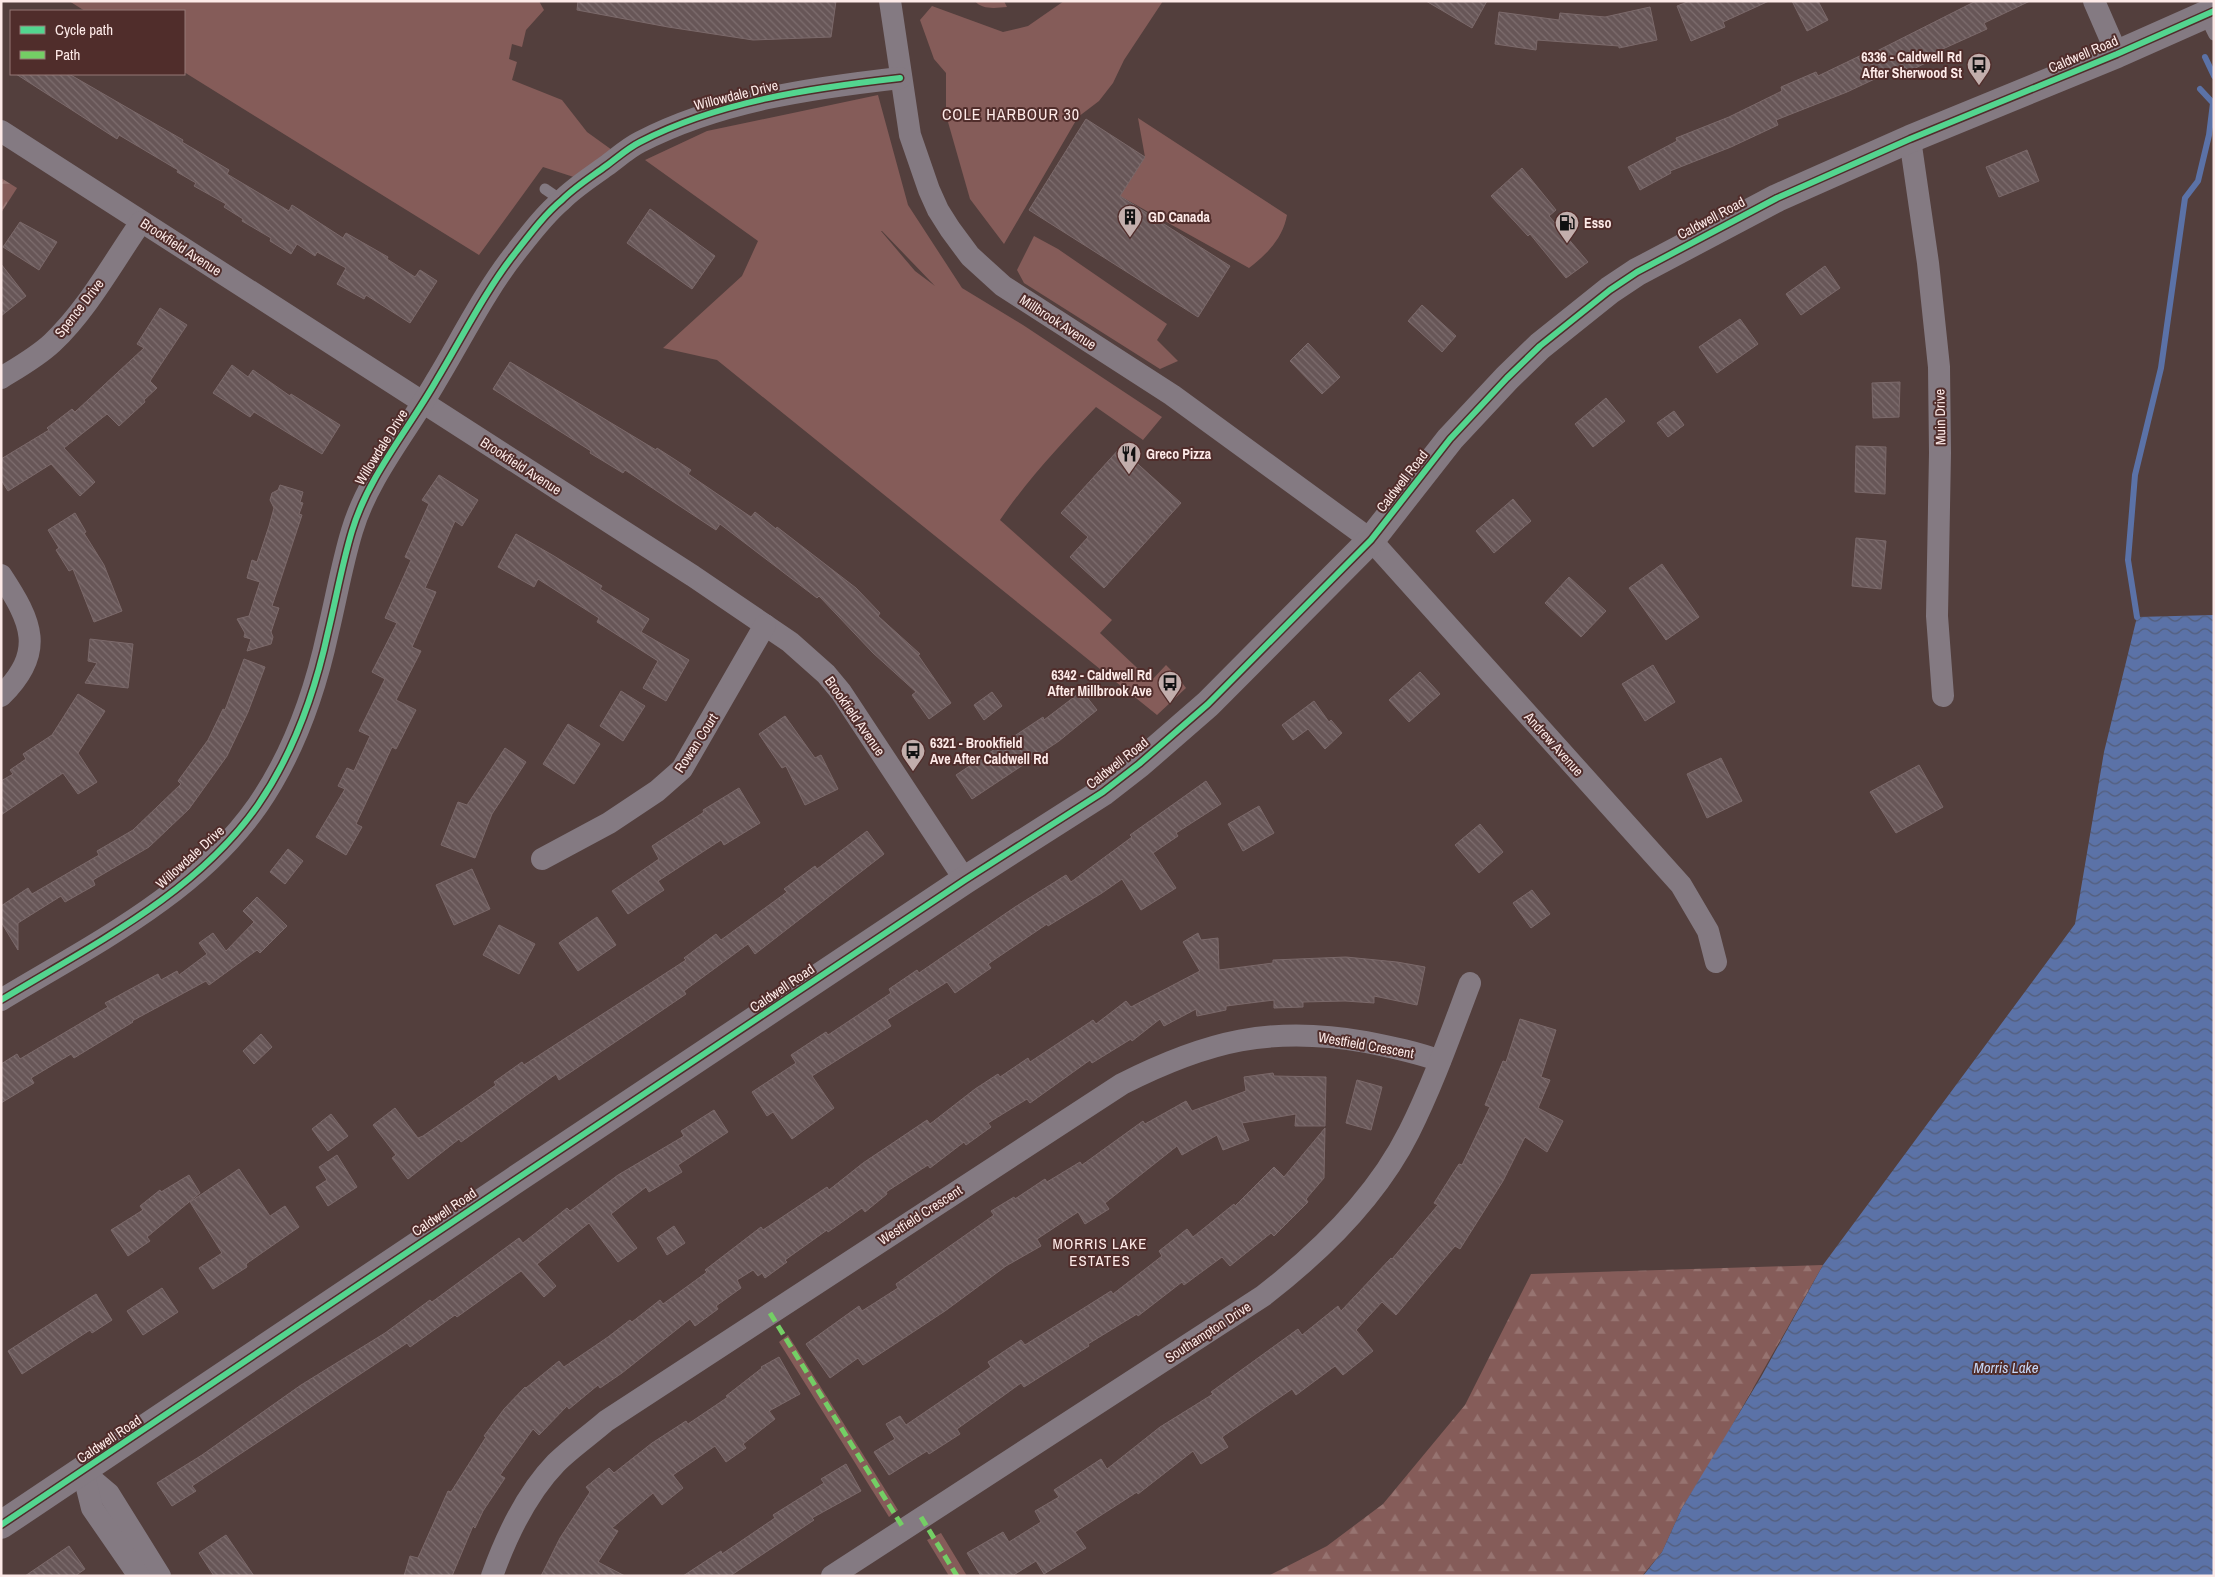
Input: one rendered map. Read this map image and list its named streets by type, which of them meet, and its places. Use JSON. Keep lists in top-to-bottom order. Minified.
{"streets":{"street":["Caldwell Road","Willowdale Drive","Brookfield Avenue","Spence Drive","Millbrook Avenue","Muin Drive","Rowan Court","Andrew Avenue","Westfield Crescent","Southampton Drive"]},"crossings":[["Caldwell Road","Brookfield Avenue"],["Caldwell Road","Millbrook Avenue"],["Caldwell Road","Muin Drive"],["Caldwell Road","Andrew Avenue"],["Willowdale Drive","Brookfield Avenue"],["Willowdale Drive","Millbrook Avenue"],["Brookfield Avenue","Spence Drive"],["Brookfield Avenue","Rowan Court"],["Millbrook Avenue","Andrew Avenue"],["Westfield Crescent","Southampton Drive"]],"districts":["COLE HARBOUR 30","MORRIS LAKE ESTATES"],"water":["Morris Lake"],"places":{"bus stop":["6336 - Caldwell Rd After Sherwood St","6342 - Caldwell Rd After Millbrook Ave","6321 - Brookfield Ave After Caldwell Rd"],"building":["GD Canada"],"fuel station":["Esso"],"restaurant":["Greco Pizza"]},"legend":["Cycle path","Path"]}
